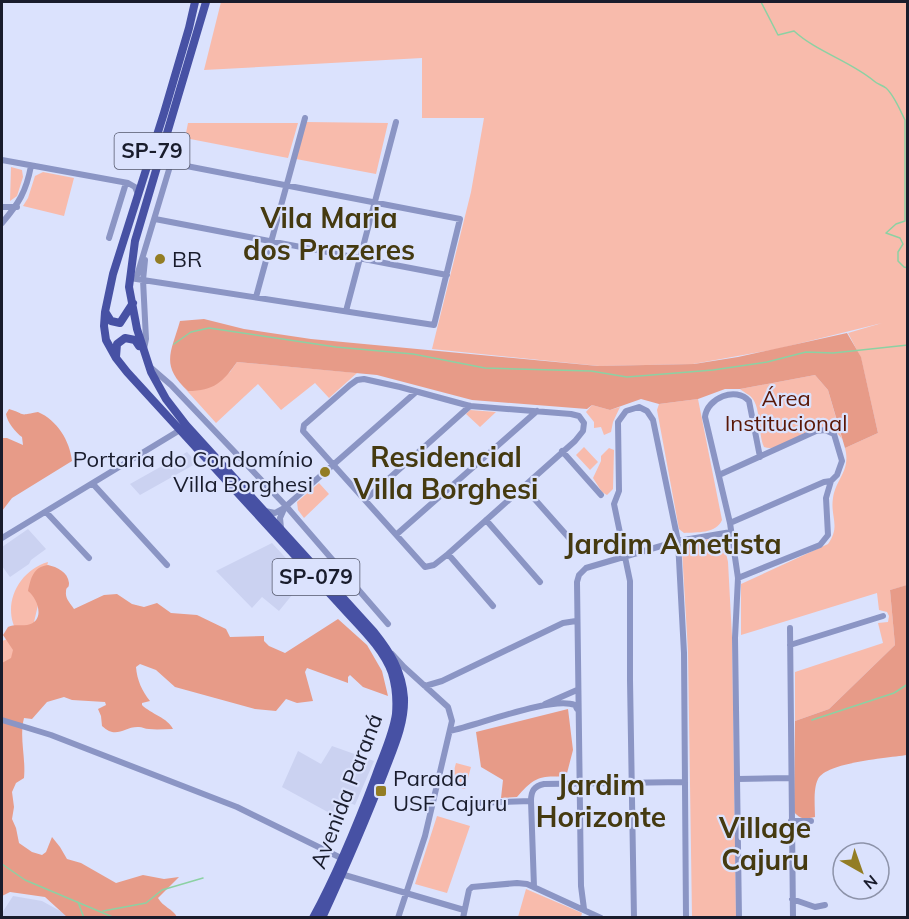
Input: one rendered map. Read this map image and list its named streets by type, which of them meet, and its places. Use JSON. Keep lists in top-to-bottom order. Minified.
{"streets":{"main road":["SP-79","SP-079","Avenida Paraná"]},"districts":["Vila Maria dos Prazeres","Residencial Villa Borghesi","Jardim Ametista","Jardim Horizonte","Village Cajuru"],"parks":["Área Institucional"],"places":{"other":["BR","Portaria do Condomínio Villa Borghesi"],"transit":["Parada USF Cajuru"]},"north":"bottom right"}
